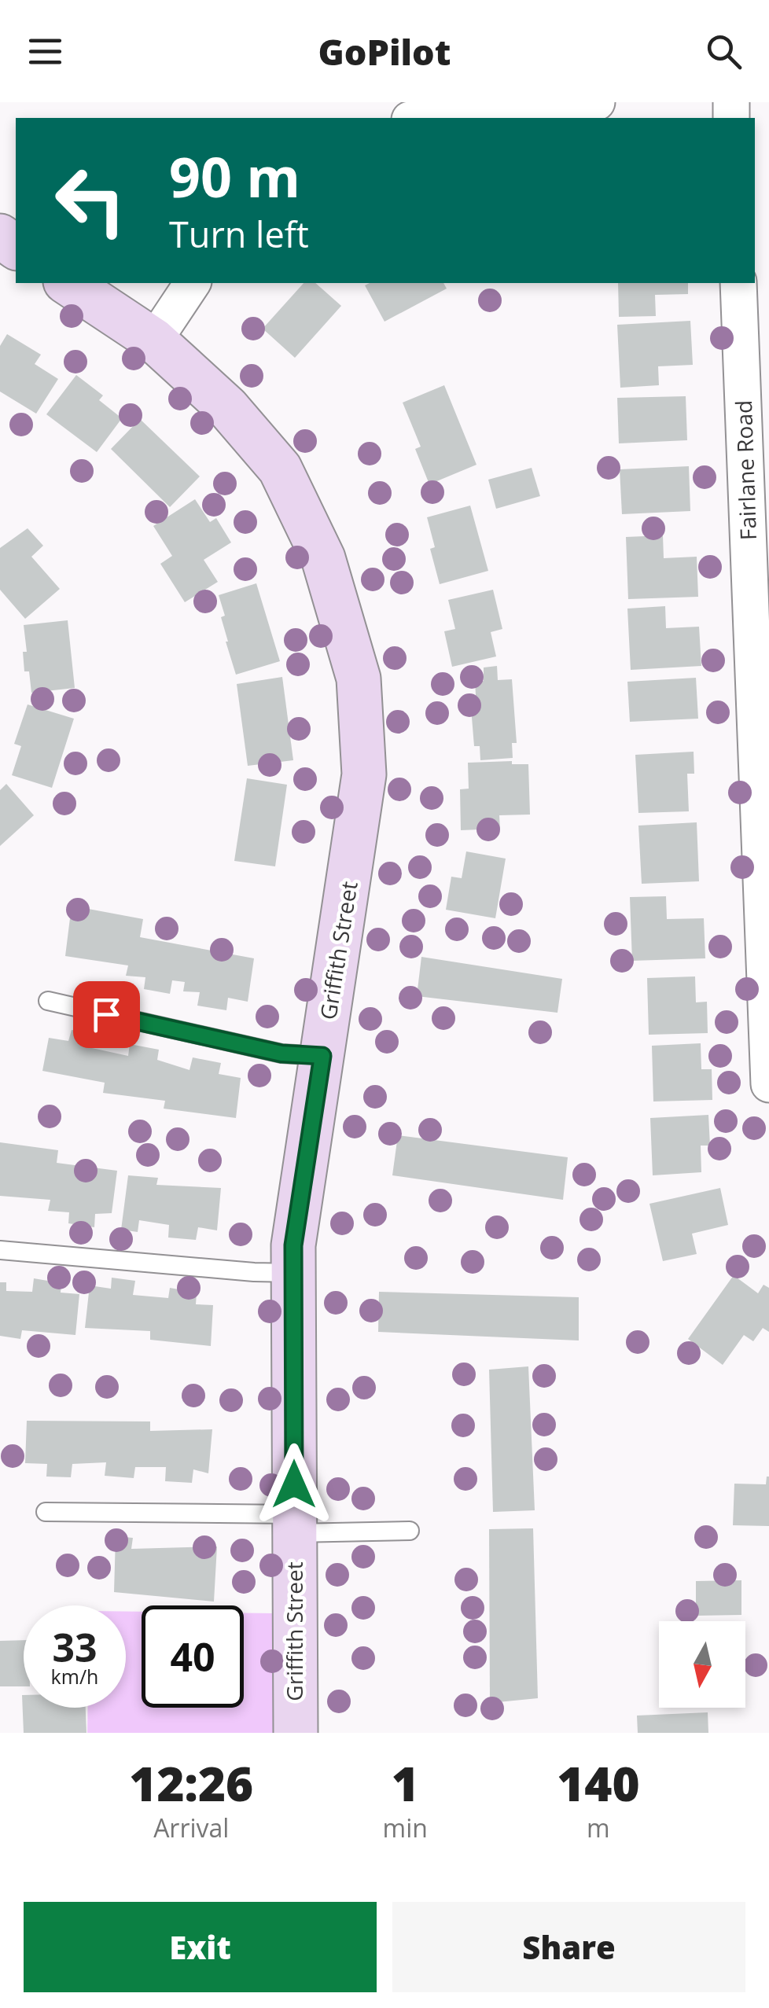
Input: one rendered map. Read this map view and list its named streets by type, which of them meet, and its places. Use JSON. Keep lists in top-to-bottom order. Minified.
{"streets":{"street":["Fairlane Road","Griffith Street"]},"north":"bottom","page":{"header":"GoPilot","turn":["90 m","Turn left"],"speed":"33 km/h","limit":"40","eta":["12:26","Arrival","1","min","140","m"],"buttons":["Exit","Share"]}}
